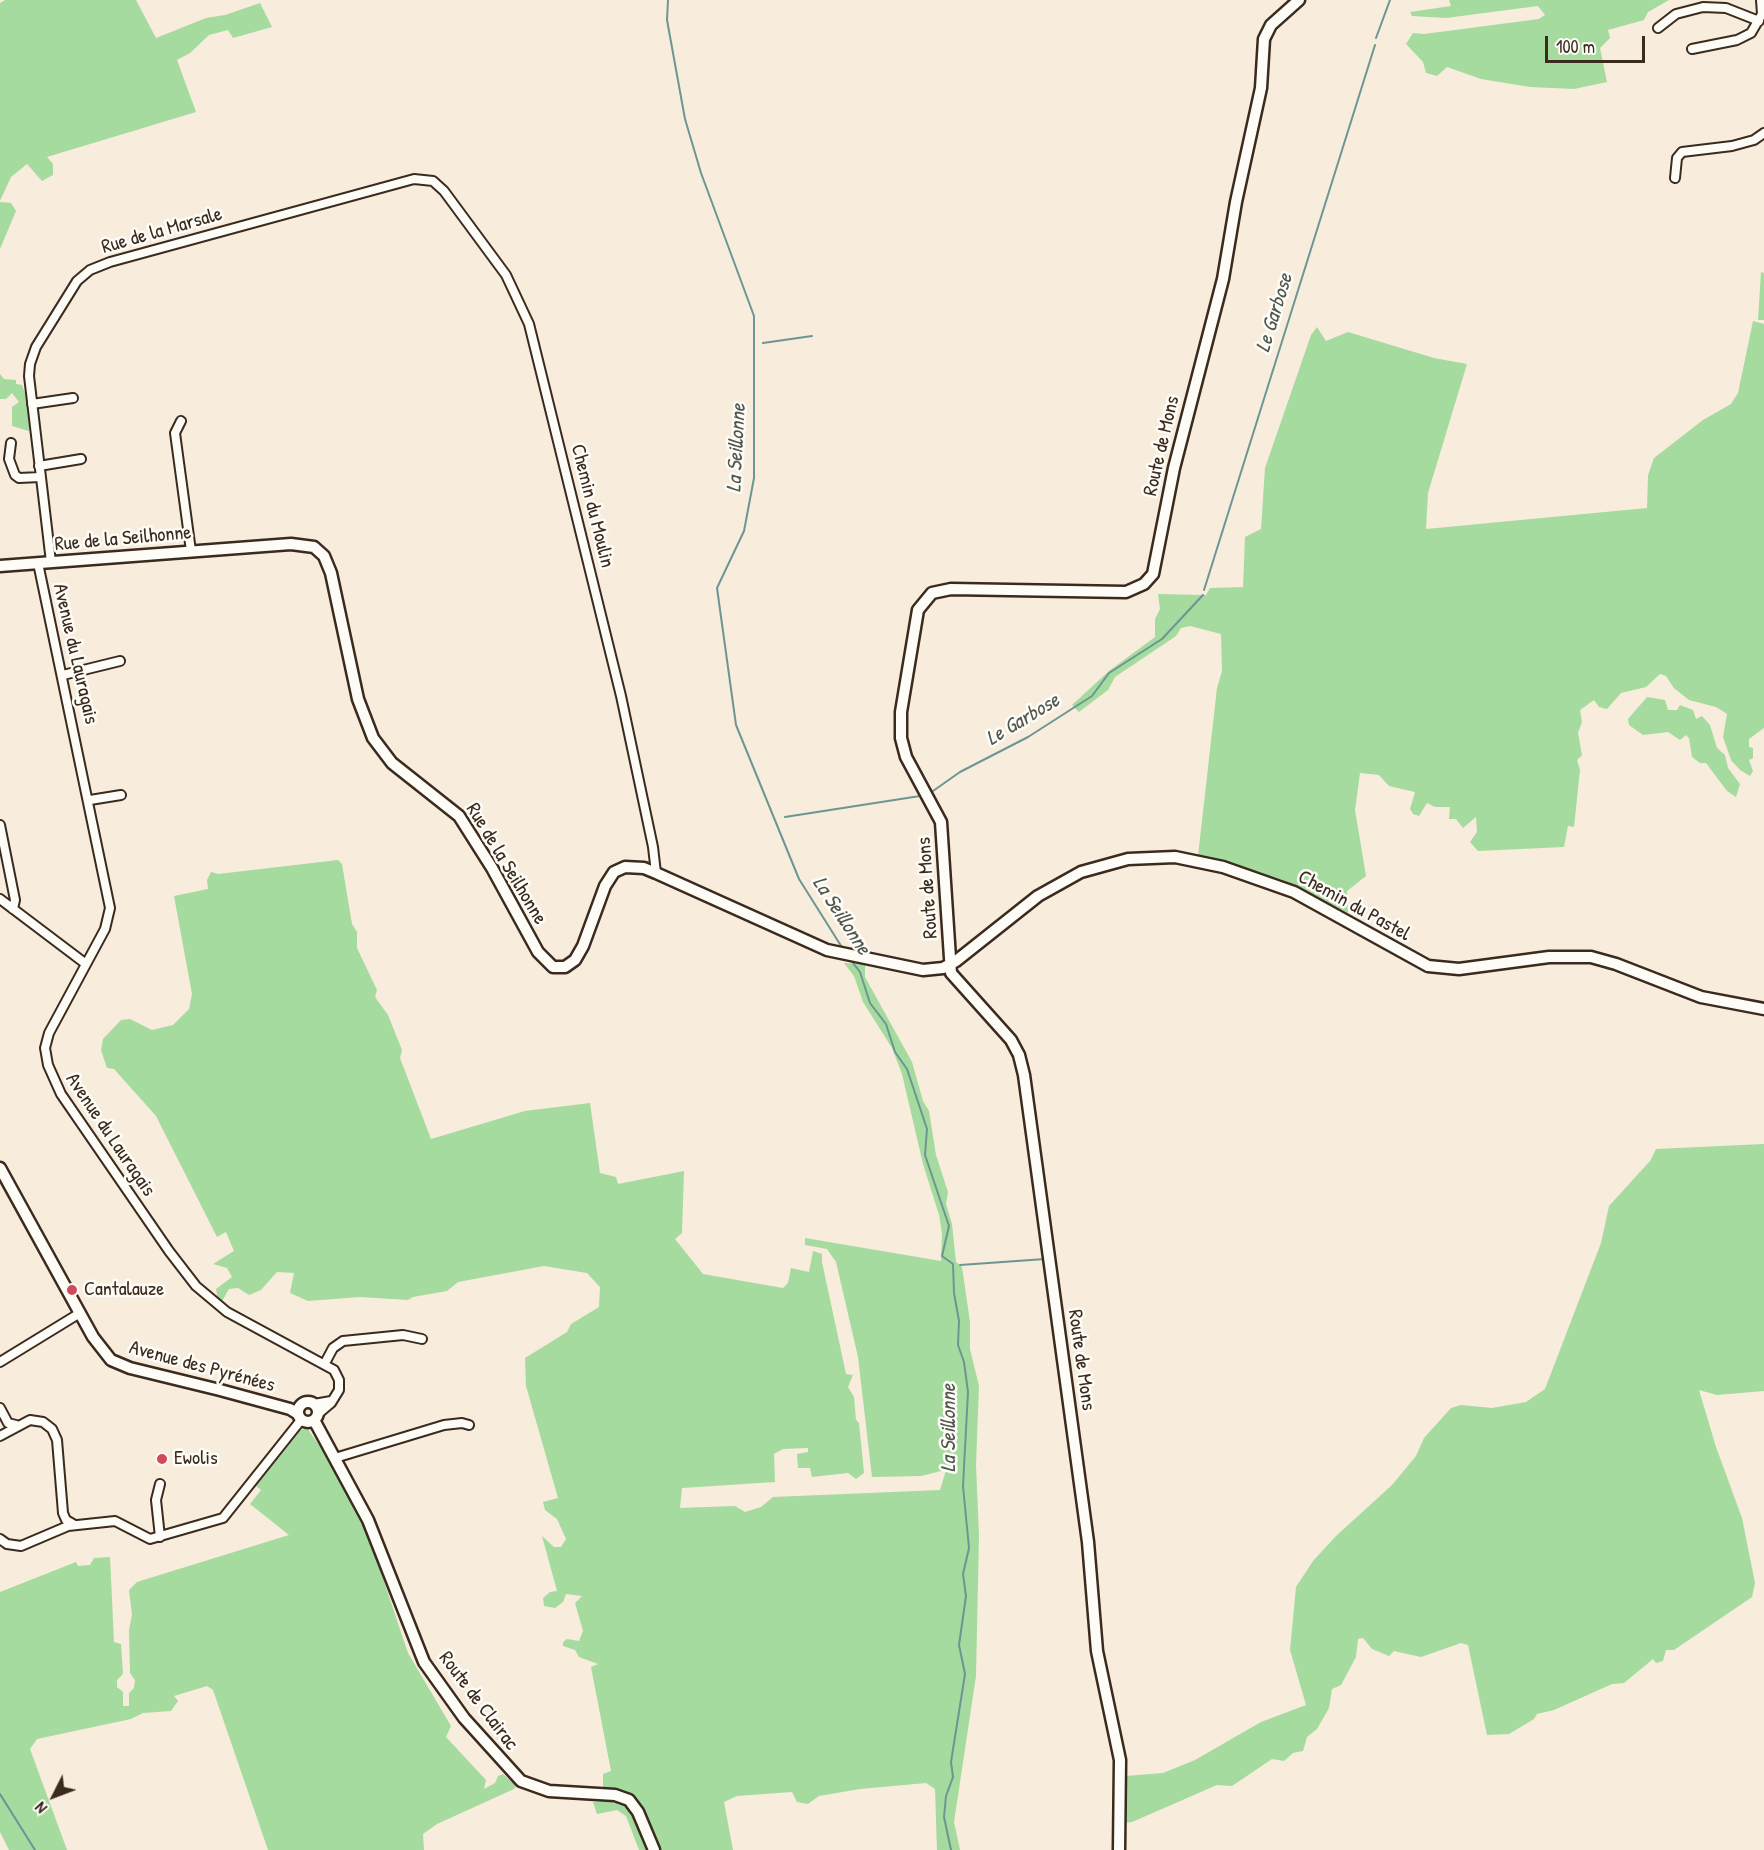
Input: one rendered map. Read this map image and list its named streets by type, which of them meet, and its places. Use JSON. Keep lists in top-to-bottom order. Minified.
{"streets":{"street":["Rue de la Marsale","Route de Mons","Chemin du Moulin","Rue de la Seilhonne","Avenue du Lauragais","Chemin du Pastel","Avenue des Pyrénées","Route de Clairac"]},"crossings":[["Rue de la Marsale","Chemin du Moulin"],["Rue de la Marsale","Rue de la Seilhonne"],["Route de Mons","Rue de la Seilhonne"],["Route de Mons","Chemin du Pastel"],["Chemin du Moulin","Rue de la Seilhonne"],["Rue de la Seilhonne","Avenue du Lauragais"],["Rue de la Seilhonne","Chemin du Pastel"]],"water":["Le Garbose","La Seillonne"],"places":["Cantalauze","Ewolis"],"scale_bar":"100 m","north":"bottom left"}
